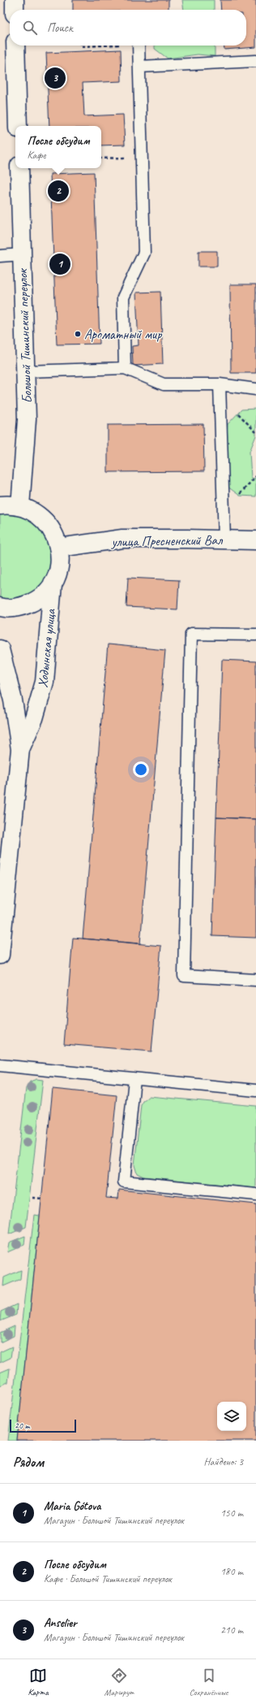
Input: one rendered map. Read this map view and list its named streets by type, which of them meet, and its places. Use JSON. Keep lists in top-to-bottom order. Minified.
{"streets":{"street":["Большой Тишинский переулок","улица Пресненский Вал","Ходынская улица"]},"places":["Ароматный мир"],"scale_bar":"20 m","page":{"search":"Поиск","pins":["3","2","1"],"popup":["После обсудим","Кафе"],"scale":"20 m","heading":["Рядом","Найдено: 3"],"list":[{"mark":"1","name":"Maria Gótova","note":"Магазин · Большой Тишинский переулок","value":"150 m"},{"mark":"2","name":"После обсудим","note":"Кафе · Большой Тишинский переулок","value":"180 m"},{"mark":"3","name":"Anselier","note":"Магазин · Большой Тишинский переулок","value":"210 m"}],"nav":["Карта","Маршрут","Сохранённые"]}}
